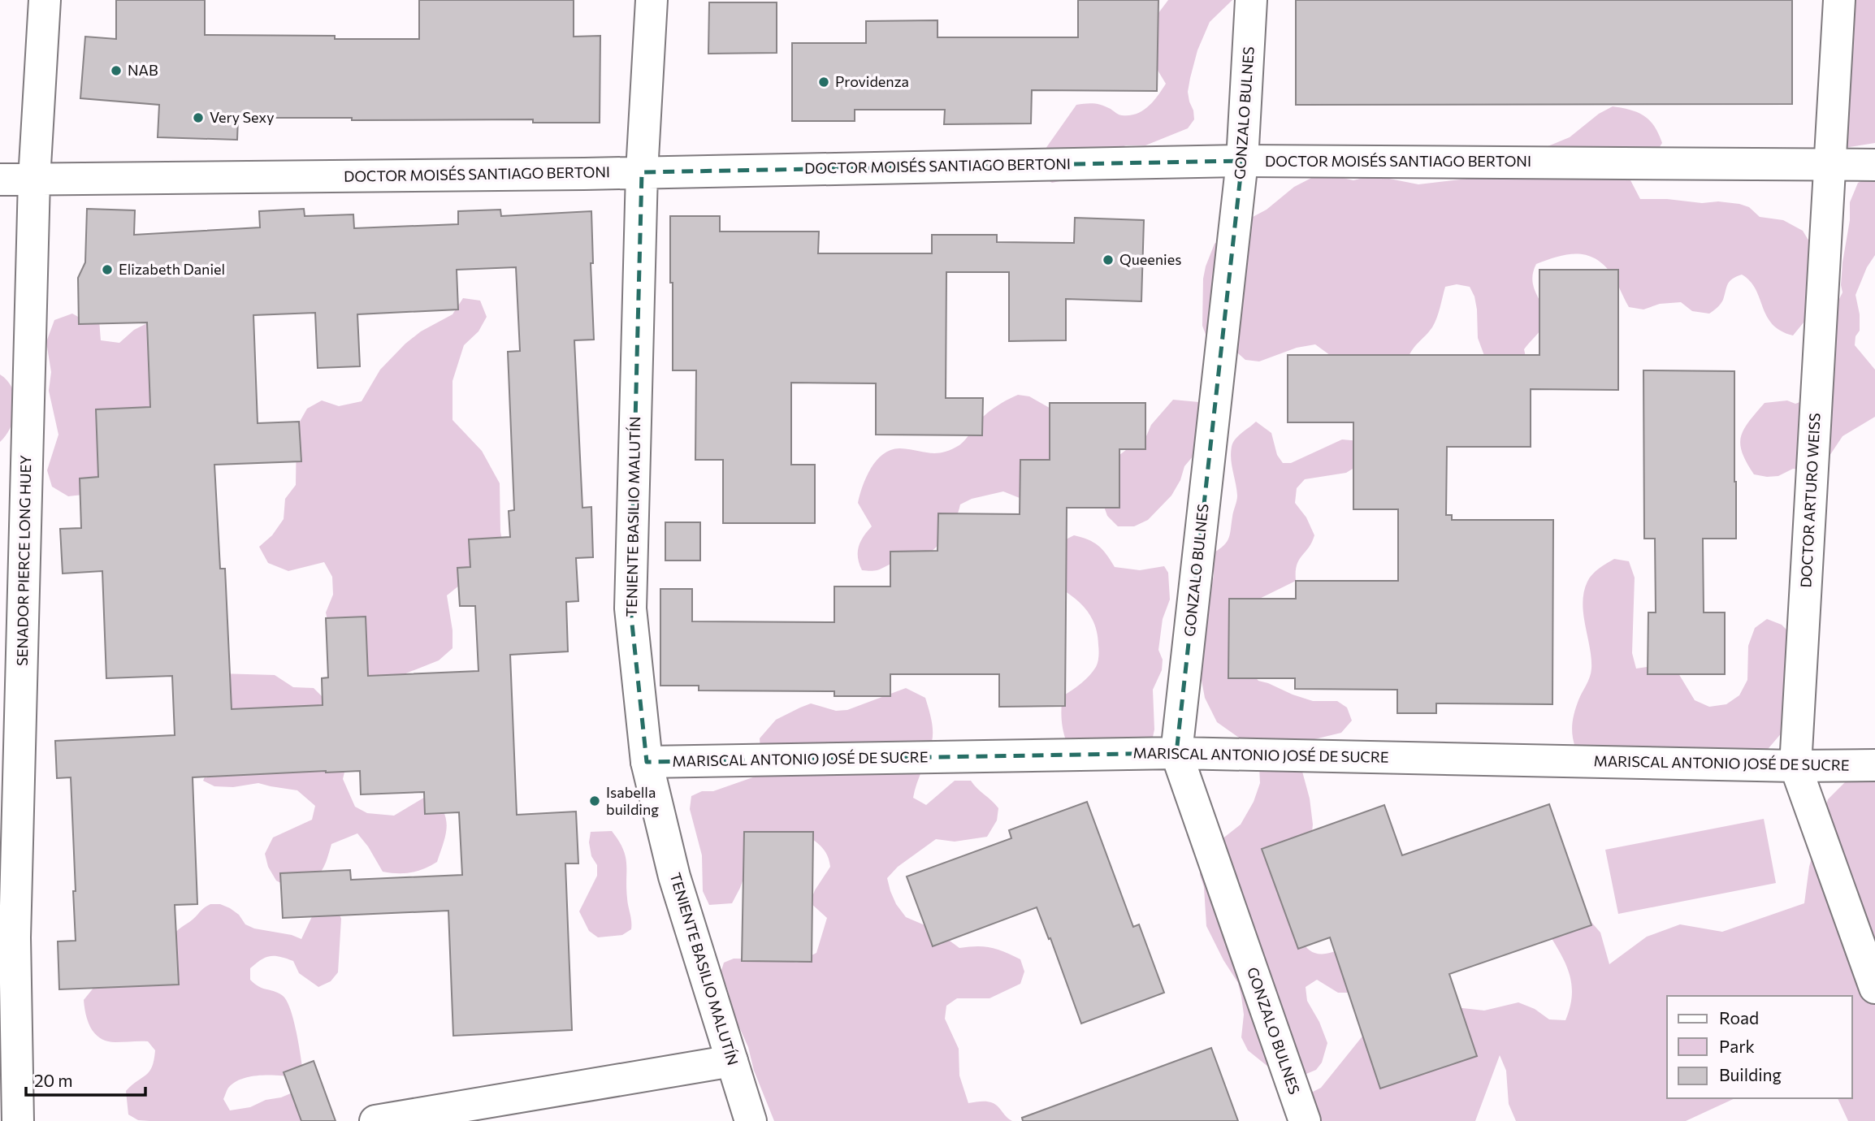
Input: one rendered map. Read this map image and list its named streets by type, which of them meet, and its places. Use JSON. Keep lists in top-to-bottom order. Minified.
{"streets":{"street":["GONZALO BULNES","DOCTOR MOISÉS SANTIAGO BERTONI","DOCTOR ARTURO WEISS","TENIENTE BASILIO MALUTÍN","SENADOR PIERCE LONG HUEY","MARISCAL ANTONIO JOSÉ DE SUCRE"]},"crossings":[["GONZALO BULNES","DOCTOR MOISÉS SANTIAGO BERTONI"],["GONZALO BULNES","MARISCAL ANTONIO JOSÉ DE SUCRE"],["DOCTOR MOISÉS SANTIAGO BERTONI","DOCTOR ARTURO WEISS"],["DOCTOR MOISÉS SANTIAGO BERTONI","TENIENTE BASILIO MALUTÍN"],["DOCTOR MOISÉS SANTIAGO BERTONI","SENADOR PIERCE LONG HUEY"],["DOCTOR ARTURO WEISS","MARISCAL ANTONIO JOSÉ DE SUCRE"],["TENIENTE BASILIO MALUTÍN","MARISCAL ANTONIO JOSÉ DE SUCRE"]],"places":["NAB","Providenza","Very Sexy","Queenies","Elizabeth Daniel","Isabella building"],"legend":["Road","Park","Building"],"scale_bar":"20 m"}
